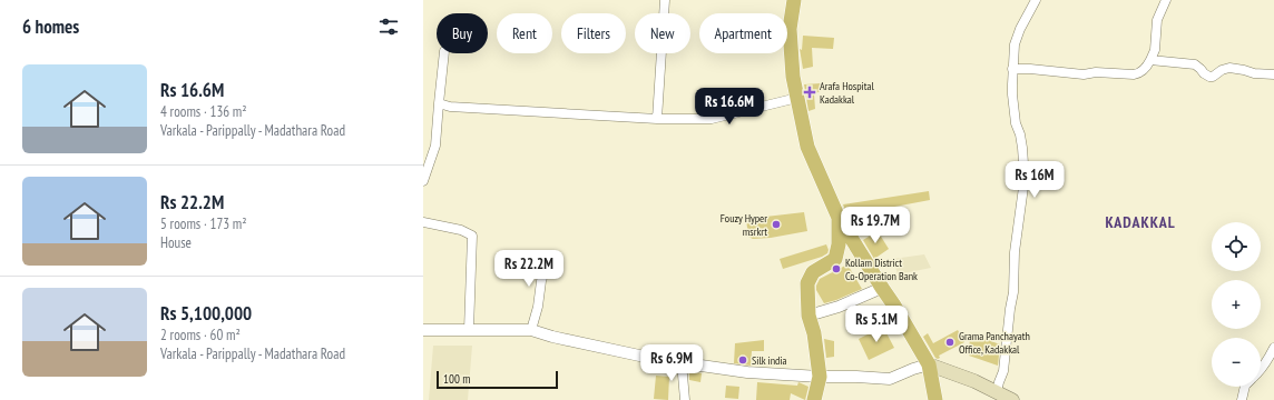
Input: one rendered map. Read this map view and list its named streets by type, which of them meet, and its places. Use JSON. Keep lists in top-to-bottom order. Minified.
{"districts":["KADAKKAL"],"places":{"health":["Arafa Hospital Kadakkal"],"other":["Fouzy Hyper msrkrt","Kollam District Co-Operation Bank","Grama Panchayath Office, Kadakkal","Silk india"]},"scale_bar":"100 m","page":{"heading":"6 homes","chip":["Buy","Rent","Filters","New","Apartment"],"list":[{"name":"Rs 16.6M","note":"4 rooms · 136 m² · Varkala - Parippally - Madathara Road"},{"name":"Rs 22.2M","note":"5 rooms · 173 m² · House"},{"name":"Rs 5,100,000","note":"2 rooms · 60 m² · Varkala - Parippally - Madathara Road"}],"price":["Rs 16.6M","Rs 16M","Rs 19.7M","Rs 22.2M","Rs 5.1M","Rs 6.9M"],"map_buttons":["+","−"],"scale":"100 m"}}
